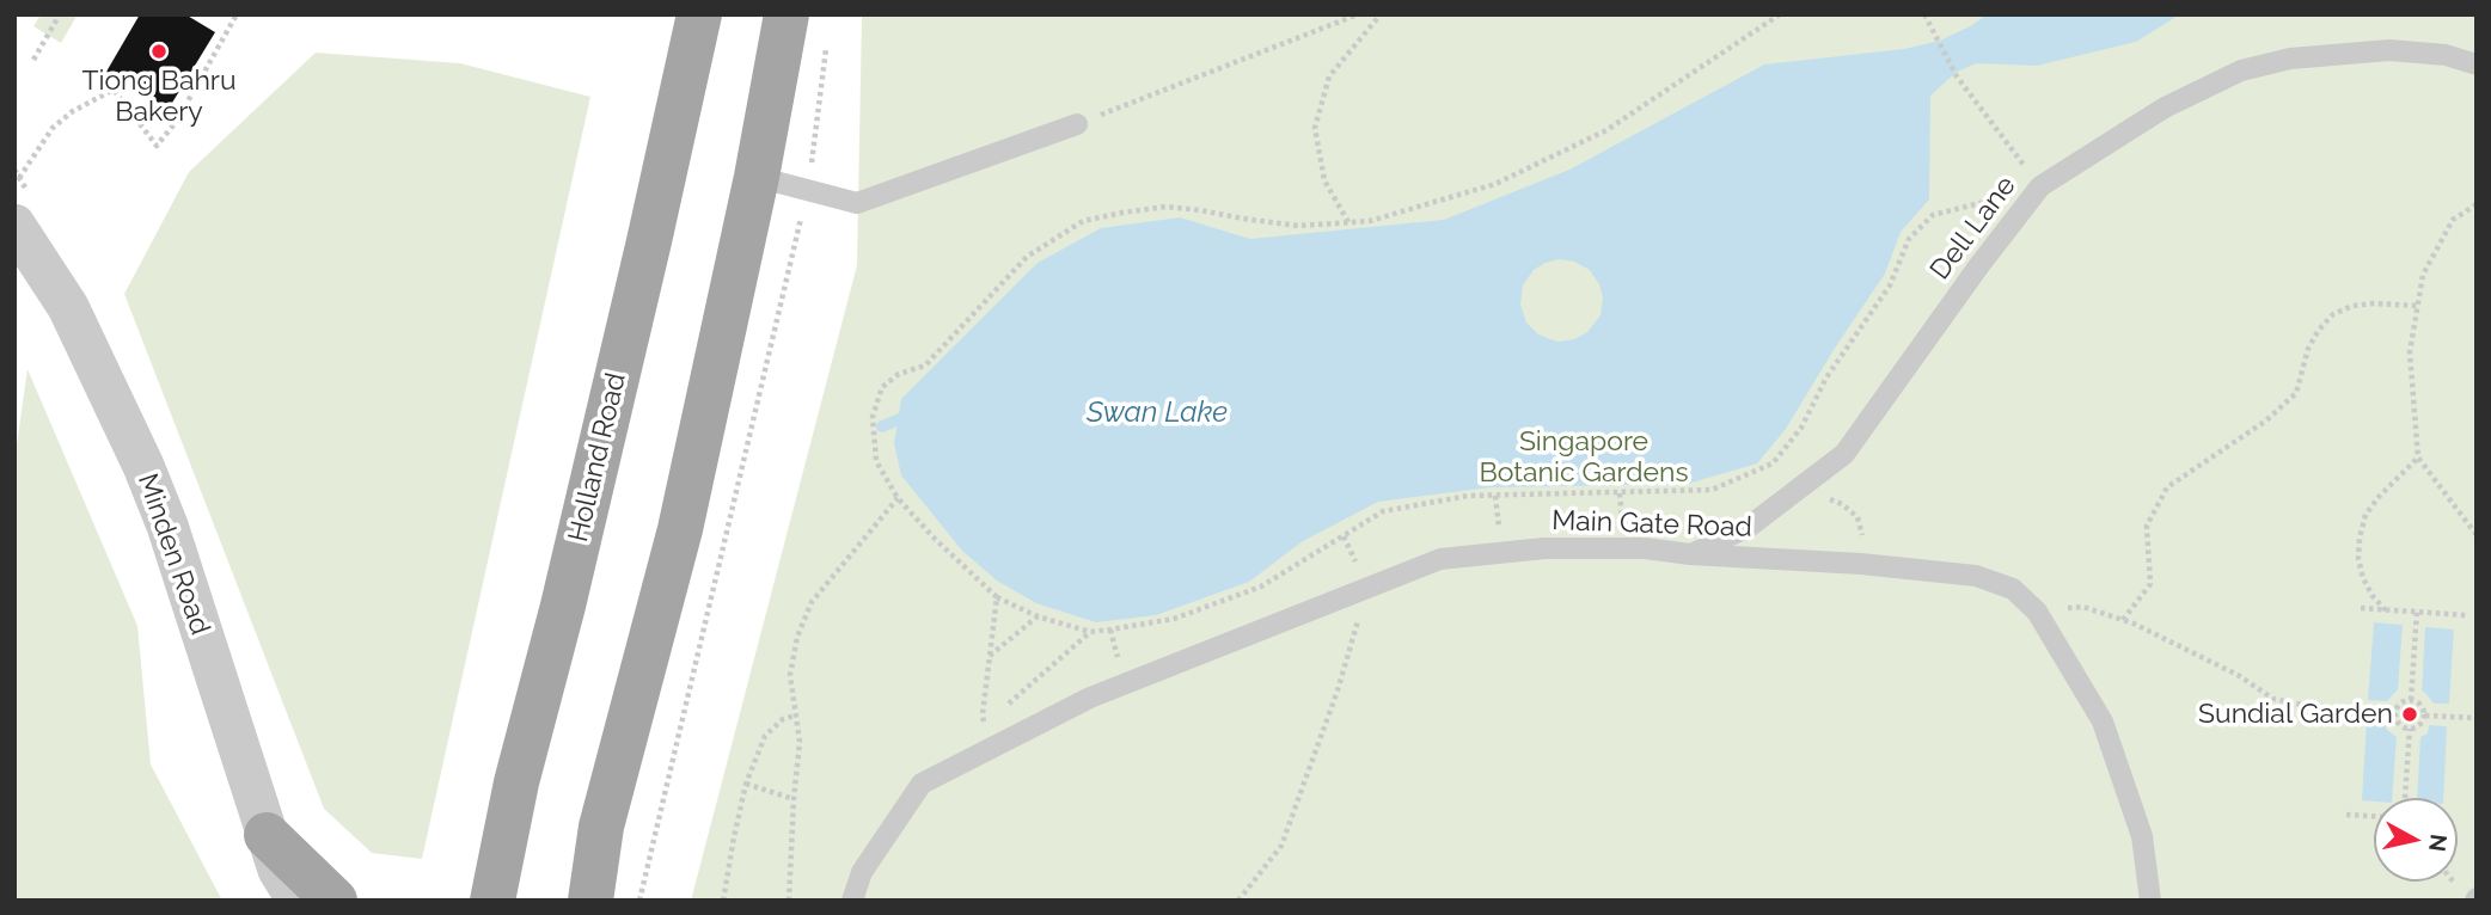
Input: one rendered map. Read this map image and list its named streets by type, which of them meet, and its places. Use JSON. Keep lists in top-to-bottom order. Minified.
{"streets":{"main road":["Holland Road"],"street":["Minden Road"],"lane":["Dell Lane","Main Gate Road"]},"crossings":[["Dell Lane","Main Gate Road"]],"water":["Swan Lake"],"parks":["Singapore Botanic Gardens"],"places":["Tiong Bahru Bakery","Sundial Garden"],"north":"right"}
